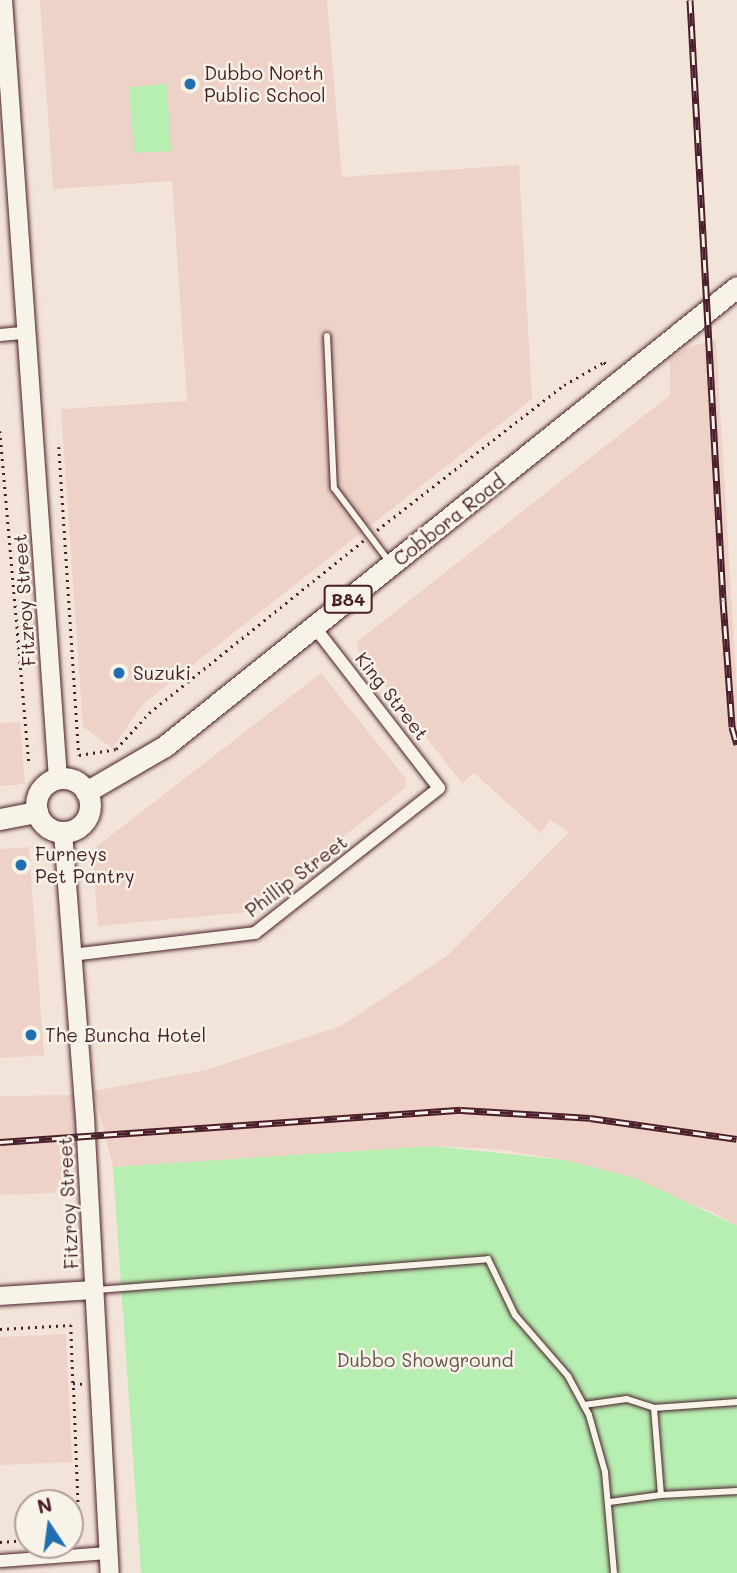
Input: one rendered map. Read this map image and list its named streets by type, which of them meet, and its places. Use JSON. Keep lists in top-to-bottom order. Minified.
{"streets":{"main road":["Cobbora Road","B84"],"street":["Fitzroy Street","King Street","Phillip Street"]},"crossings":[["Cobbora Road","Fitzroy Street"],["Cobbora Road","King Street"],["Fitzroy Street","Phillip Street"],["King Street","Phillip Street"]],"parks":["Dubbo Showground"],"places":["Dubbo North Public School","Suzuki","Furneys Pet Pantry","The Buncha Hotel"],"north":"top"}
